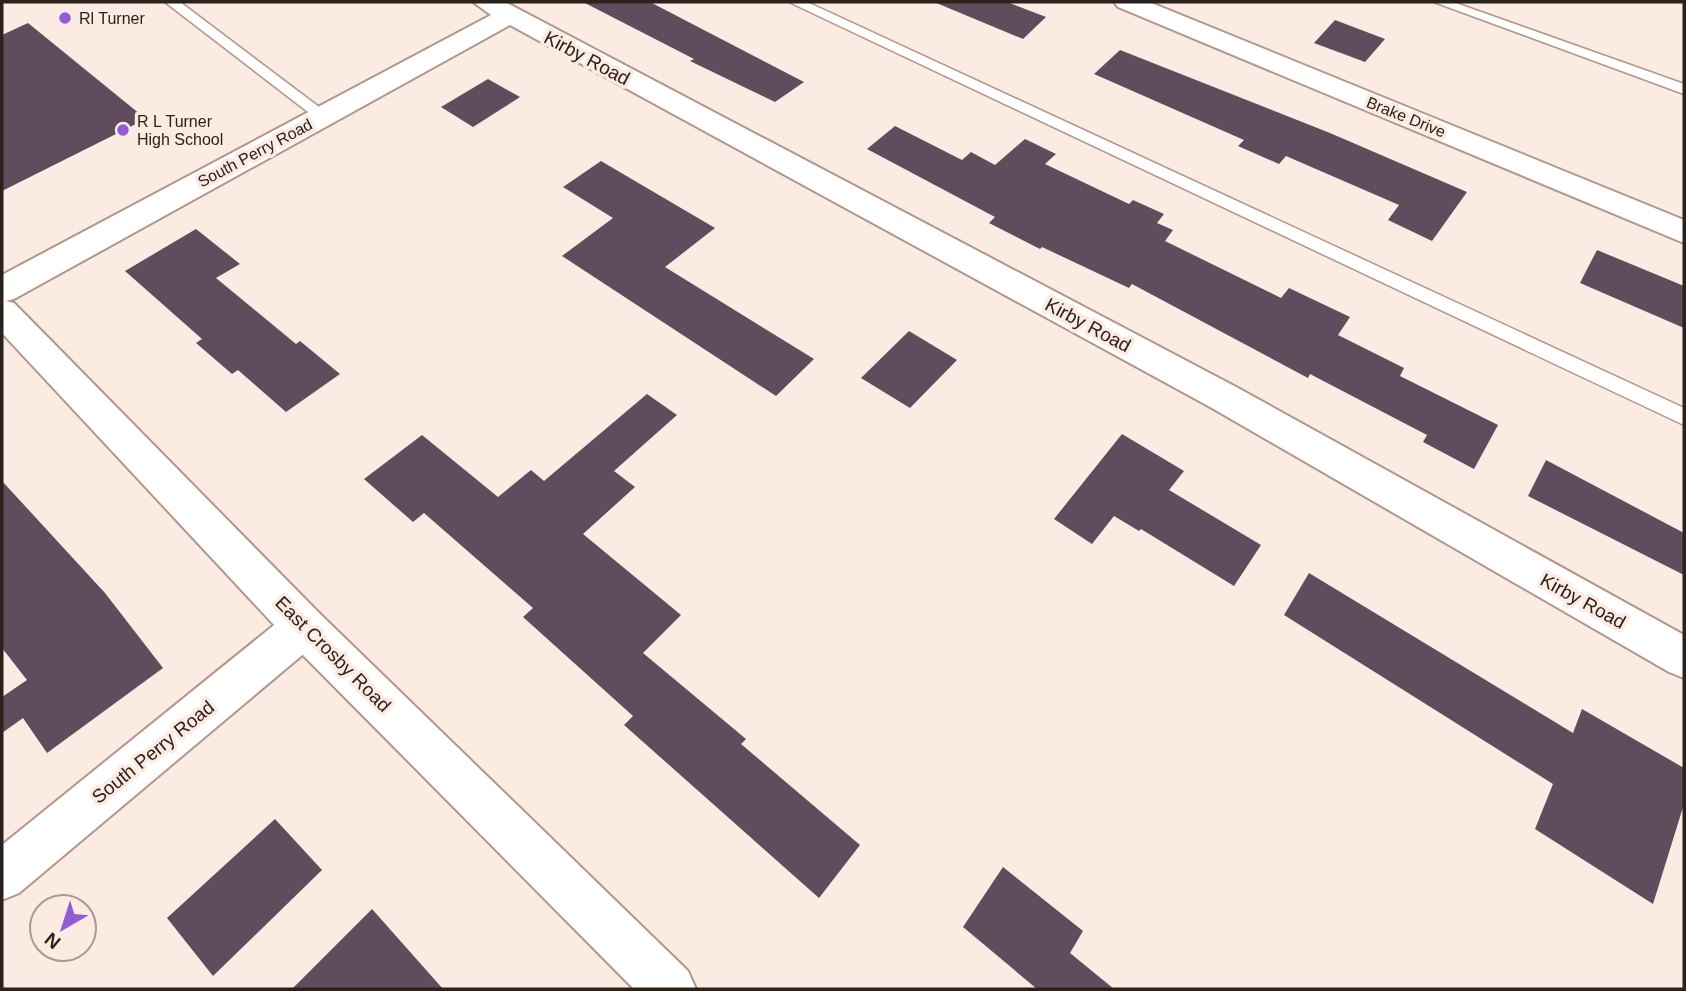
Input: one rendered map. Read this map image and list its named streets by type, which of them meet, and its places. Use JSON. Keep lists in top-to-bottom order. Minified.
{"streets":{"street":["Kirby Road","Brake Drive","South Perry Road","East Crosby Road"]},"crossings":[["Kirby Road","South Perry Road"],["South Perry Road","East Crosby Road"]],"places":["Rl Turner","R L Turner High School"],"north":"bottom left"}
